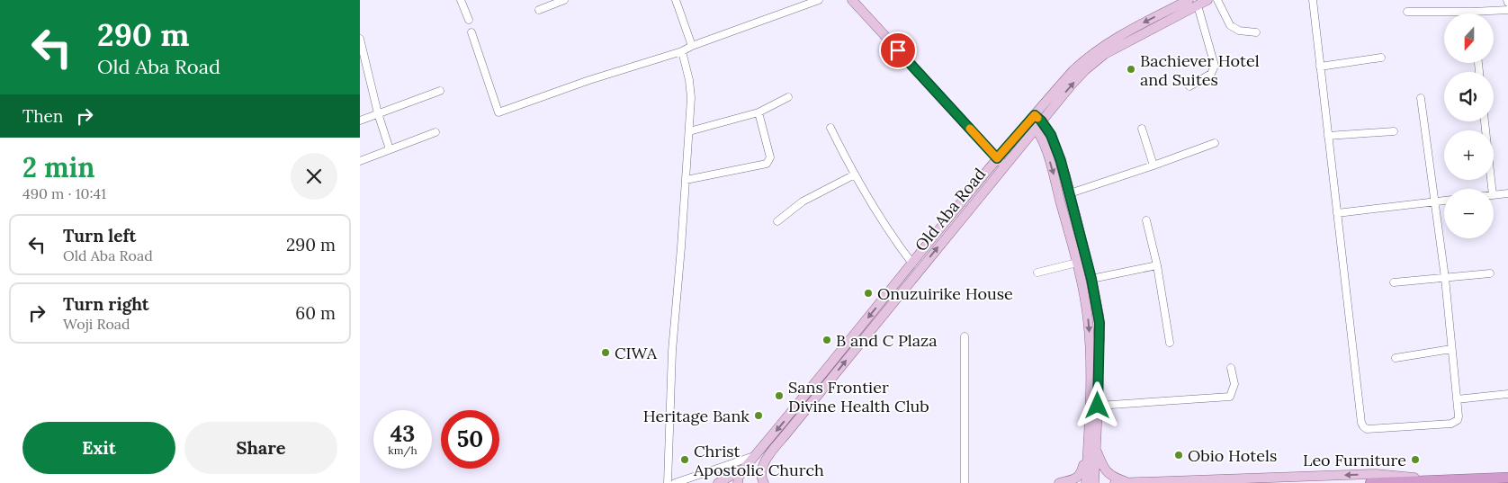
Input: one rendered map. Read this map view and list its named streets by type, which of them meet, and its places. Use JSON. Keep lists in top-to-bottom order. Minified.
{"streets":{"main road":["Old Aba Road"]},"places":["Bachiever Hotel and Suites","Onuzuirike House","B and C Plaza","CIWA","Sans Frontier Divine Health Club","Heritage Bank","Obio Hotels","Christ Apostolic Church","Leo Furniture"],"north":"bottom","page":{"turn":["290 m","Old Aba Road"],"map_buttons":["+","−"],"then":"Then","heading":["2 min","490 m · 10:41"],"list":[{"name":"Turn left","note":"Old Aba Road","value":"290 m"},{"name":"Turn right","note":"Woji Road","value":"60 m"}],"speed":"43 km/h","limit":"50","buttons":["Exit","Share"]}}
